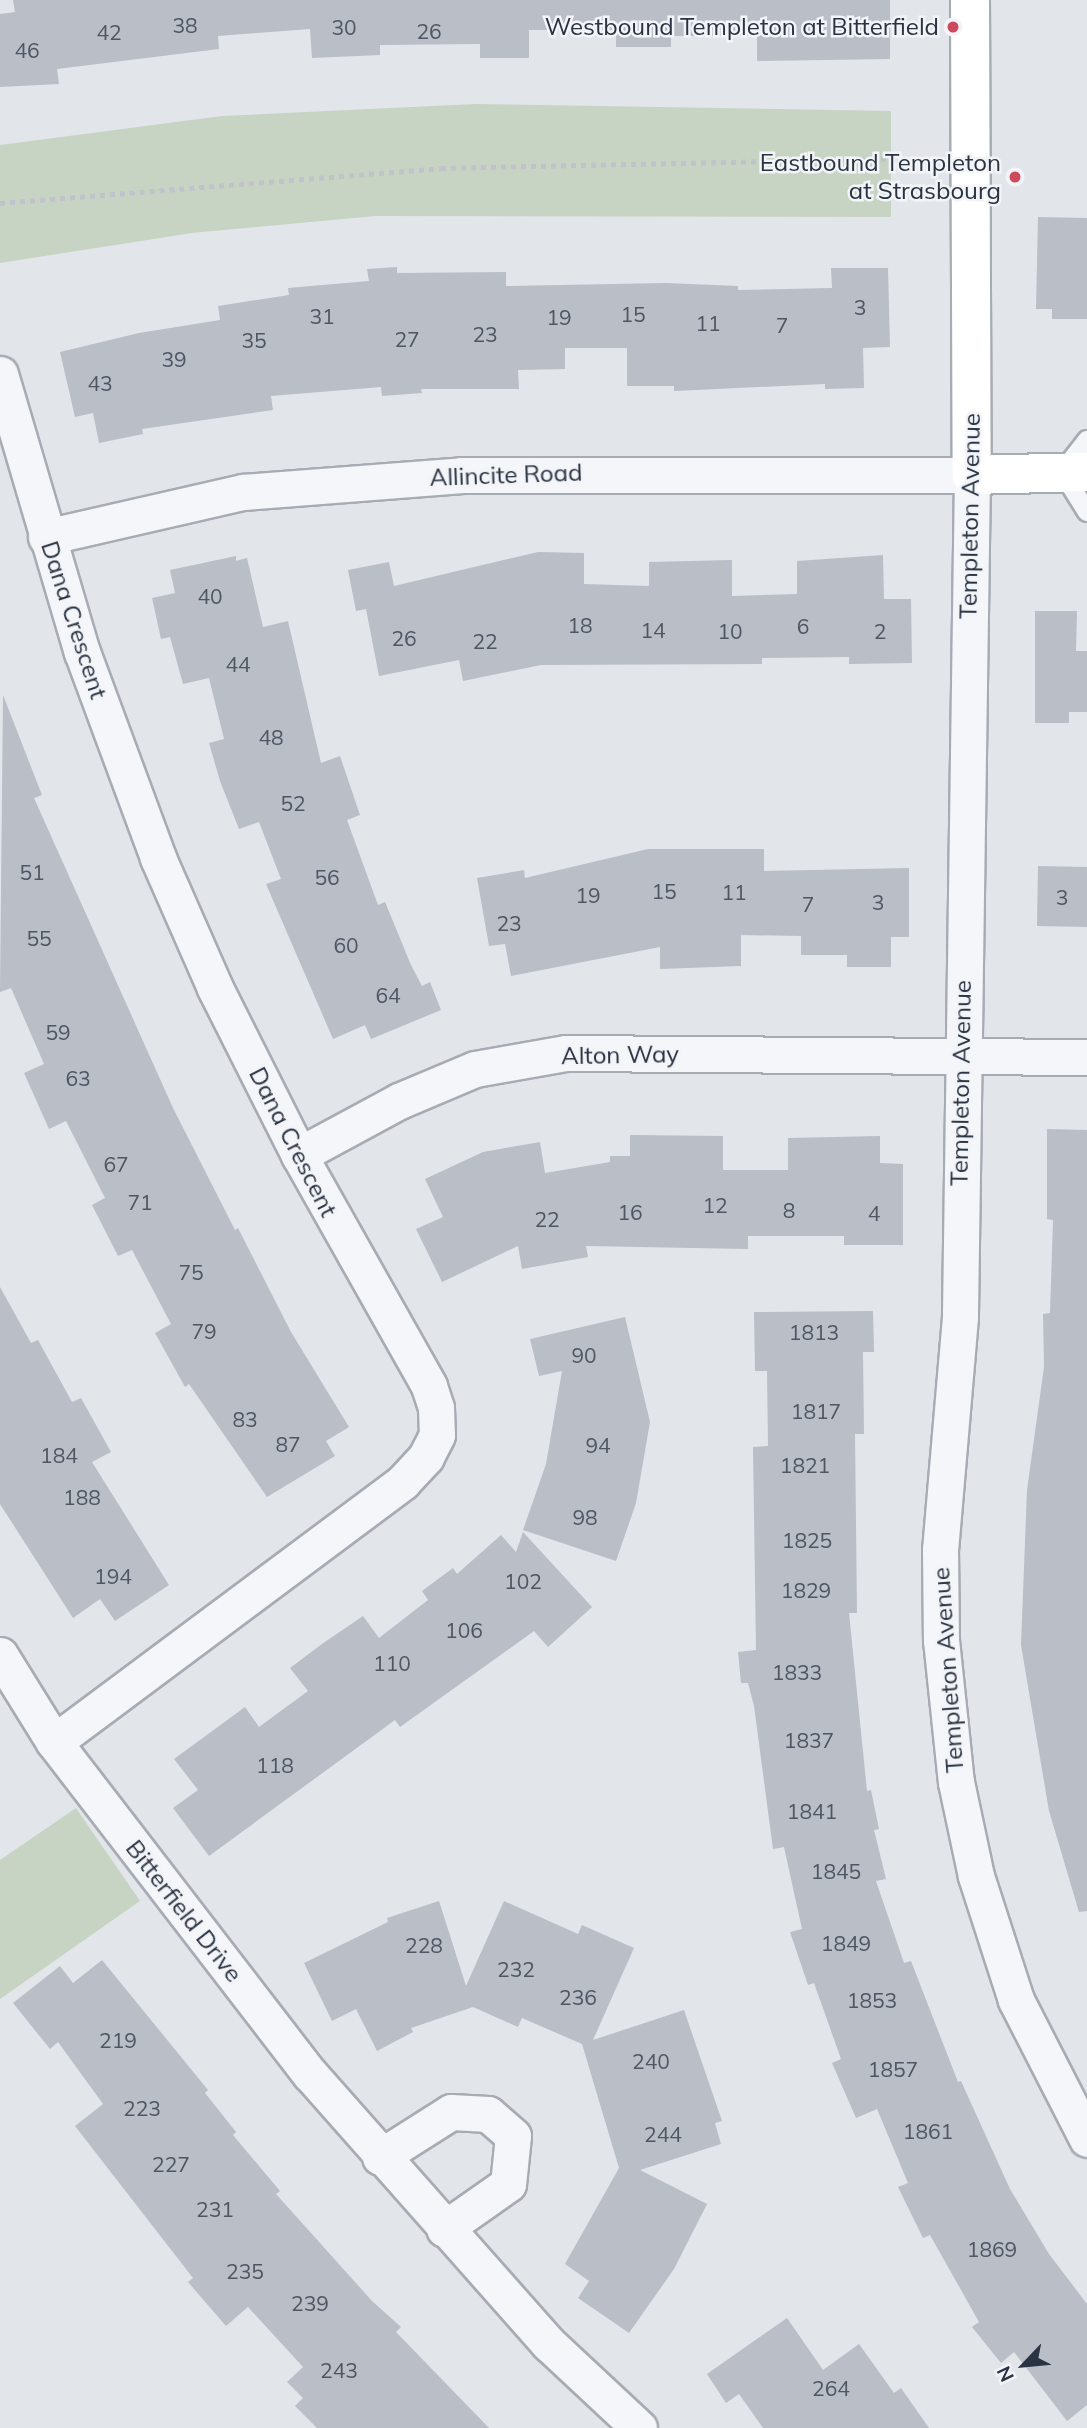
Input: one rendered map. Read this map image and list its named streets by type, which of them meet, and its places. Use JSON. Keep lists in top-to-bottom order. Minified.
{"streets":{"street":["Allincite Road","Templeton Avenue","Dana Crescent","Alton Way","Bitterfield Drive"]},"crossings":[["Allincite Road","Templeton Avenue"],["Allincite Road","Dana Crescent"],["Templeton Avenue","Alton Way"],["Dana Crescent","Alton Way"],["Dana Crescent","Bitterfield Drive"]],"places":["Westbound Templeton at Bitterfield","Eastbound Templeton at Strasbourg"],"house_numbers":["38","30","26","42","46","3","15","31","19","11","7","23","27","35","39","43","40","18","6","14","10","2","26","22","44","48","52","51","56","15","11","19","3","3","7","23","55","60","64","59","63","67","71","12","8","16","4","22","75","79","1813","90","1817","83","87","94","184","1821","188","98","1825","194","102","1829","106","110","1833","1837","118","1841","1845","1849","228","232","236","1853","219","240","1857","223","1861","244","227","231","1869","235","239","243","264"],"north":"bottom left"}
